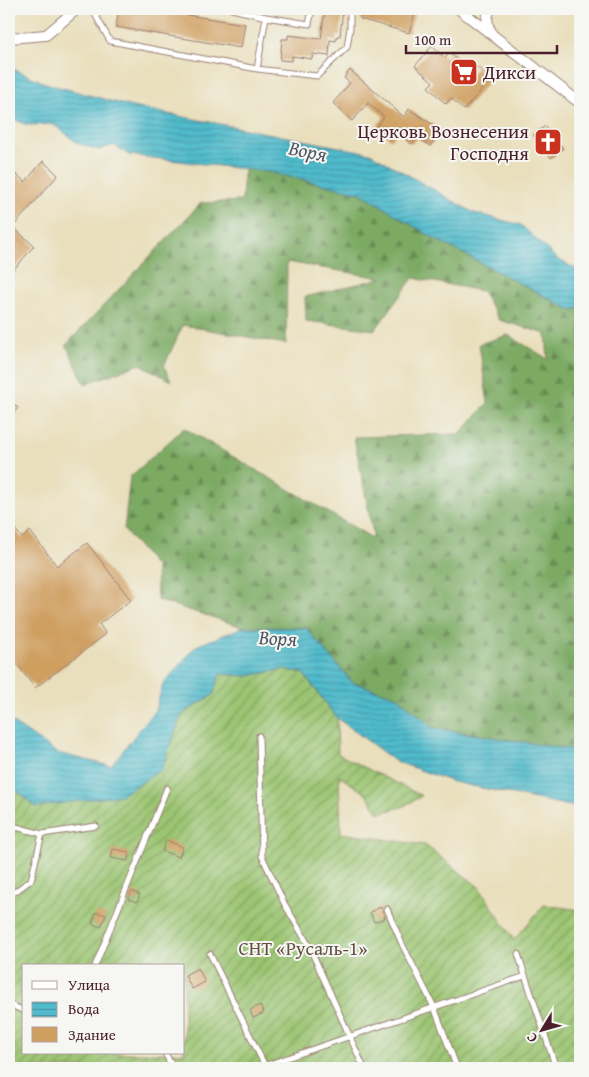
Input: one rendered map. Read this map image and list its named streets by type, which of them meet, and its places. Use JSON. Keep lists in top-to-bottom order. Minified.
{"water":["Воря"],"parks":["СНТ «Русаль-1»"],"places":{"supermarket":["Дикси"],"church":["Церковь Вознесения Господня"]},"legend":["Улица","Вода","Здание"],"scale_bar":"100 m","north":"bottom left"}
